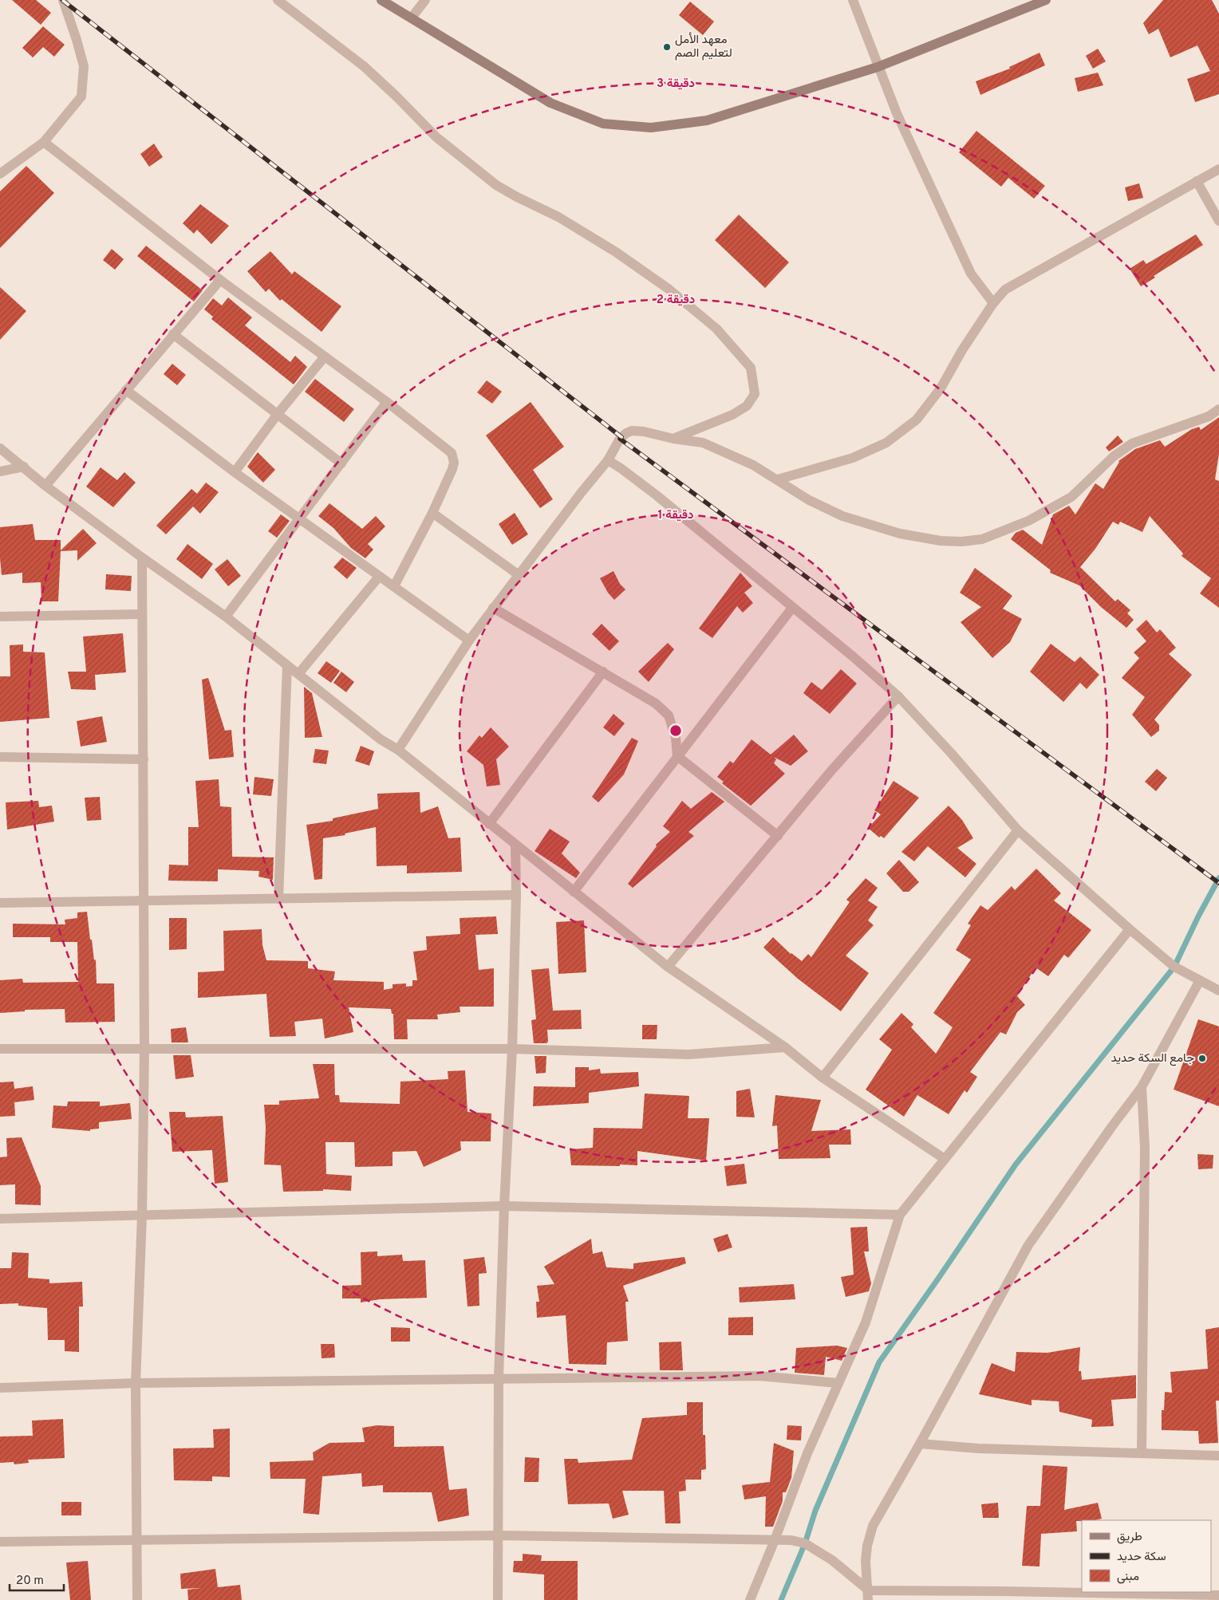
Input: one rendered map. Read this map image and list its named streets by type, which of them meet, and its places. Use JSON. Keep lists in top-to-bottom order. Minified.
{"places":["معهد الأمل لتعليم الصم","جامع السكة حديد"],"legend":["طريق","سكة حديد","مبنى"],"scale_bar":"20 m","rings":["3 دقيقة","2 دقيقة","1 دقيقة"]}
